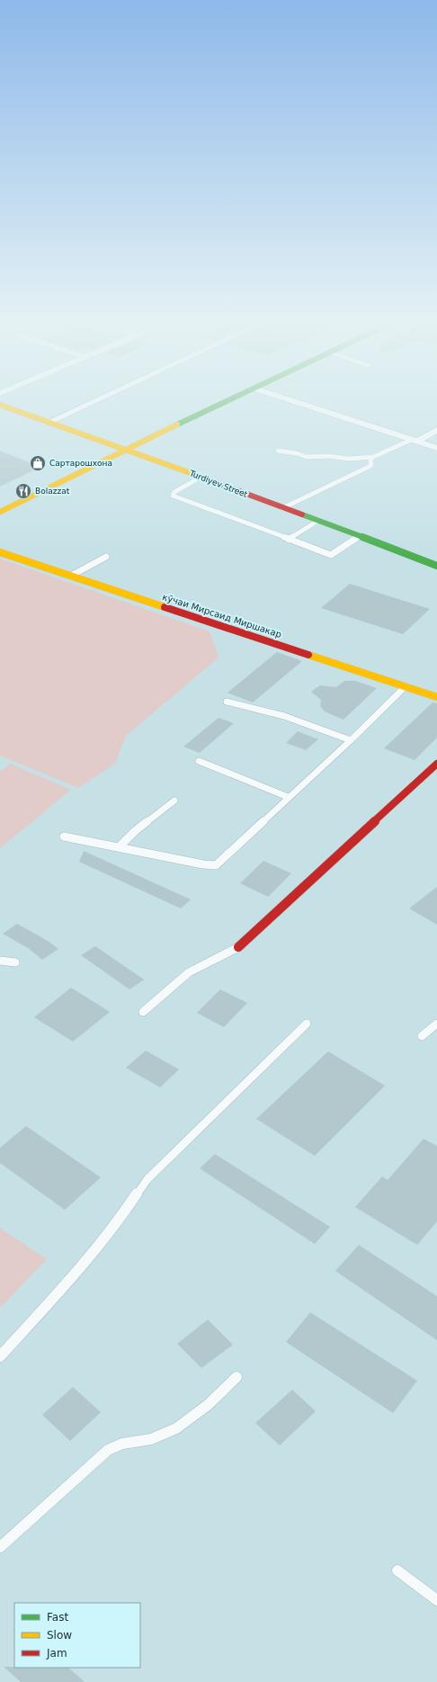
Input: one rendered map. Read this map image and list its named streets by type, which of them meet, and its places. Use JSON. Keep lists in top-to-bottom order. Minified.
{"streets":{"street":["Turdiyev Street","кӯчаи Мирсаид Миршакар"]},"places":{"shop":["Сартарошхона"],"restaurant":["Bolazzat"]},"legend":["Fast","Slow","Jam"]}
